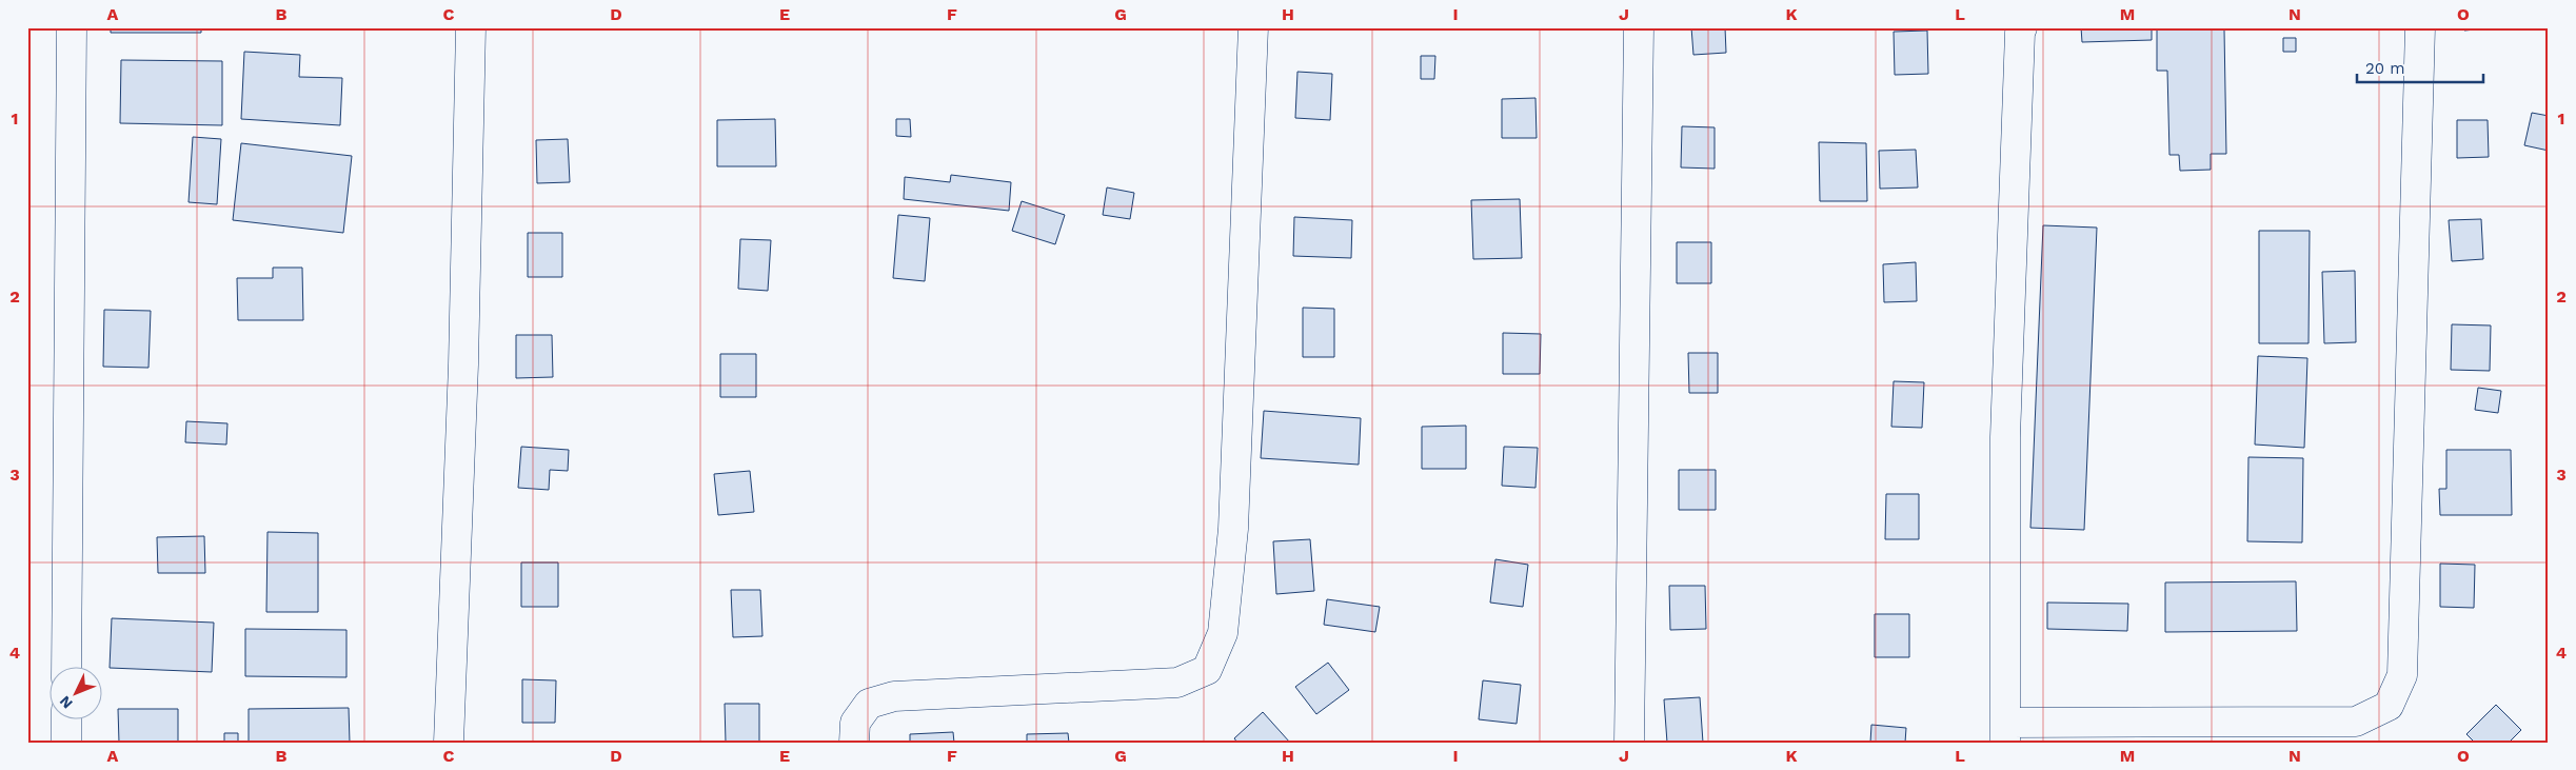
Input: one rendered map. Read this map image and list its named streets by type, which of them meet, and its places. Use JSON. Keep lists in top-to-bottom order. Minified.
{"scale_bar":"20 m","north":"bottom left","grid":{"columns":["A","B","C","D","E","F","G","H","I","J","K","L","M","N","O"],"rows":["1","2","3","4"]}}
